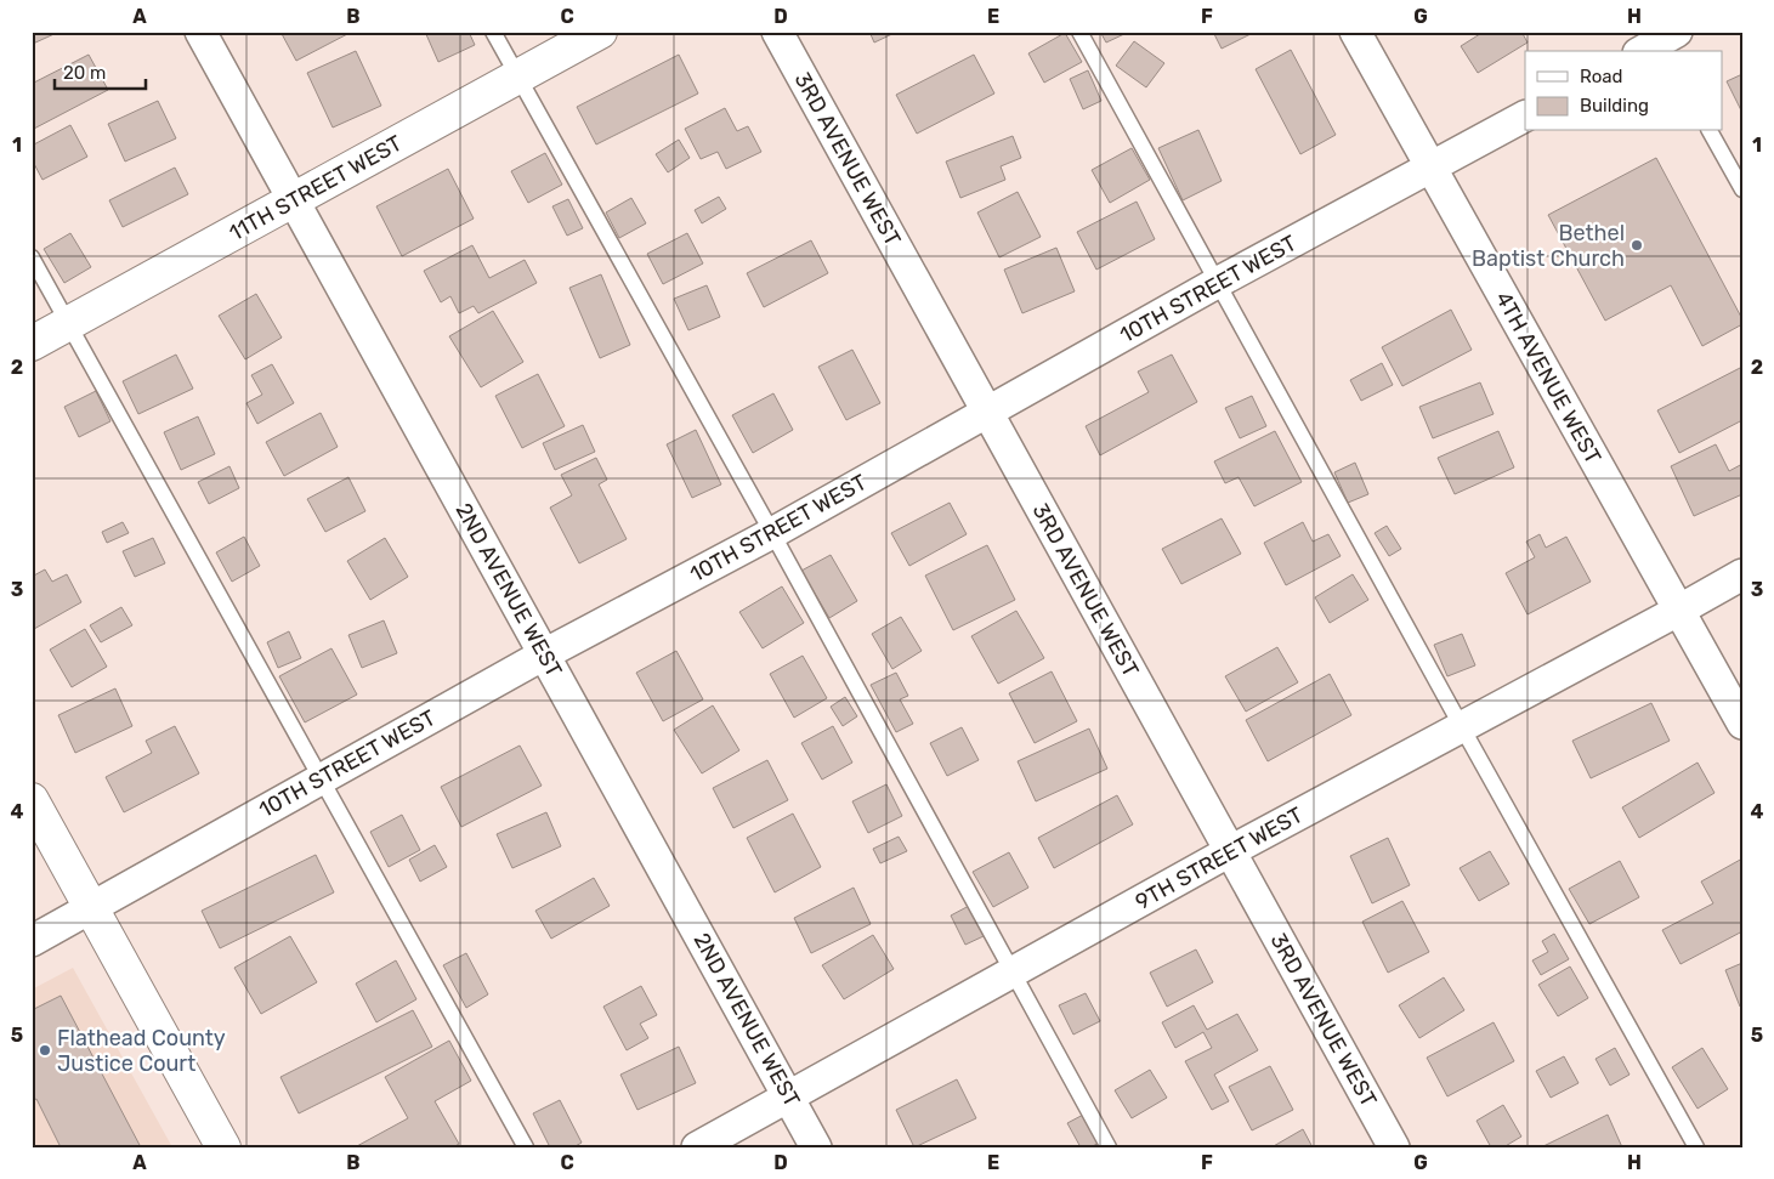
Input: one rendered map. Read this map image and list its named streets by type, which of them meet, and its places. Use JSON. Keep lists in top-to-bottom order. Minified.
{"streets":{"street":["3RD AVENUE WEST","11TH STREET WEST","10TH STREET WEST","4TH AVENUE WEST","2ND AVENUE WEST","9TH STREET WEST"]},"crossings":[["3RD AVENUE WEST","10TH STREET WEST"],["3RD AVENUE WEST","9TH STREET WEST"],["11TH STREET WEST","2ND AVENUE WEST"],["10TH STREET WEST","4TH AVENUE WEST"],["10TH STREET WEST","2ND AVENUE WEST"],["4TH AVENUE WEST","9TH STREET WEST"],["2ND AVENUE WEST","9TH STREET WEST"]],"places":["Bethel Baptist Church","Flathead County Justice Court"],"legend":["Road","Building"],"scale_bar":"20 m","grid":{"columns":["A","B","C","D","E","F","G","H"],"rows":["1","2","3","4","5"]}}
